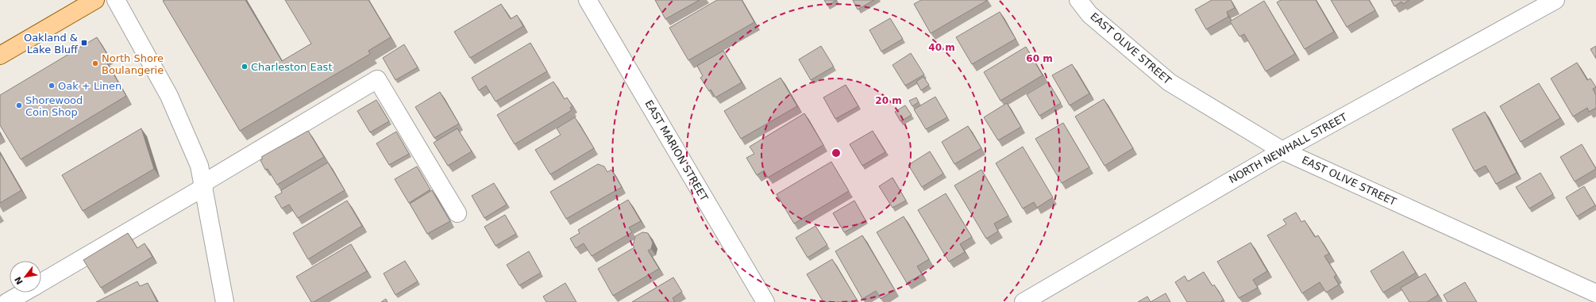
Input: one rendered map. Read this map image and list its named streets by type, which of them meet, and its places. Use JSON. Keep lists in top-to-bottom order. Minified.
{"streets":{"street":["EAST OLIVE STREET","NORTH NEWHALL STREET","EAST MARION STREET"]},"crossings":[["EAST OLIVE STREET","NORTH NEWHALL STREET"]],"places":{"transit":["Oakland & Lake Bluff"],"other":["North Shore Boulangerie","Charleston East","Oak + Linen","Shorewood Coin Shop"]},"north":"bottom left","rings":["40 m","60 m","20 m"]}
